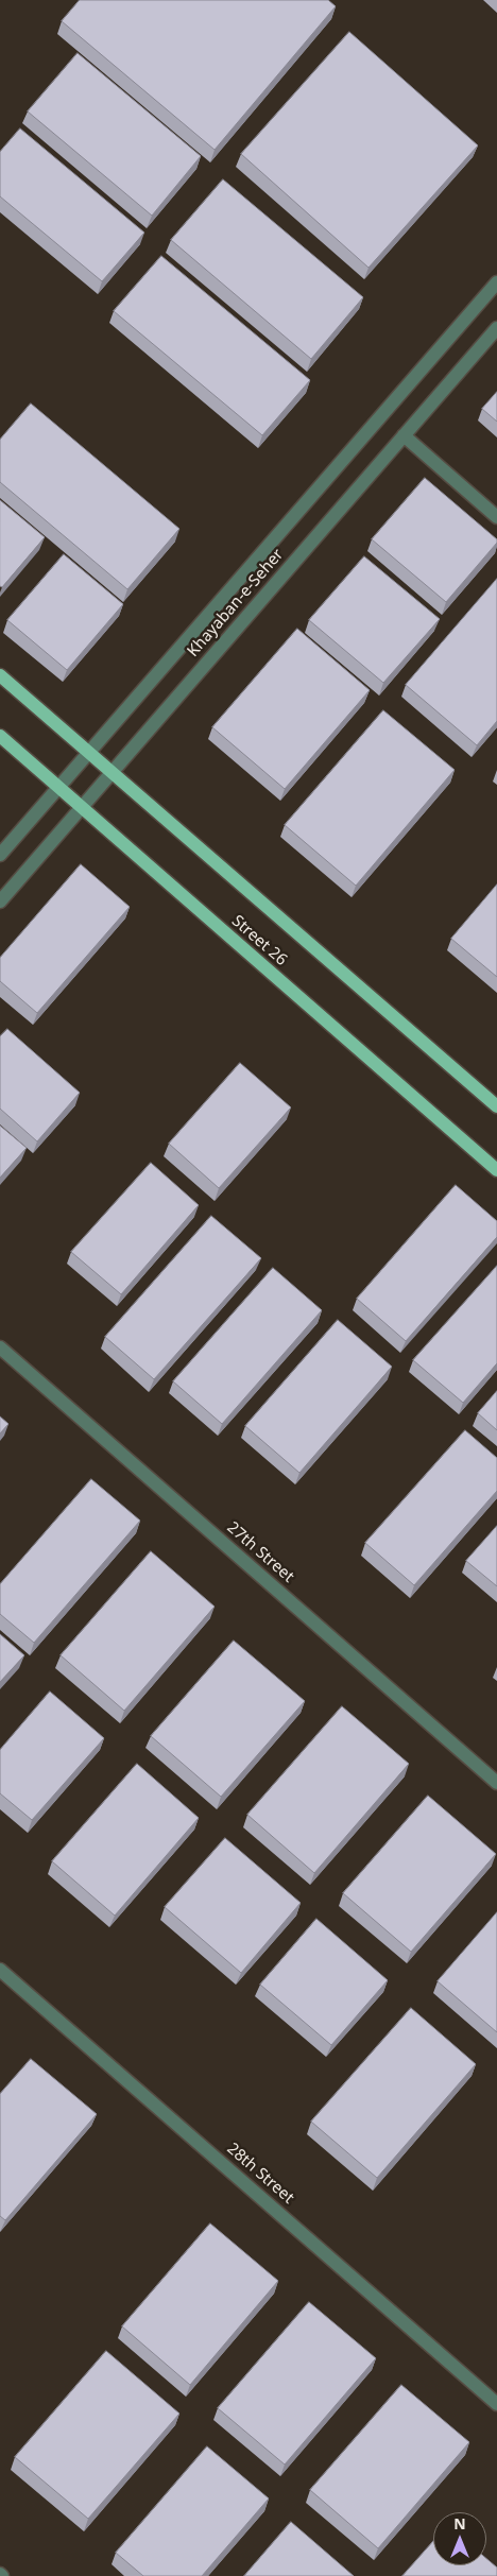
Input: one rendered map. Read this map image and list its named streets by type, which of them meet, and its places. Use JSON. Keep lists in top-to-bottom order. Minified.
{"streets":{"main road":["Street 26"],"street":["Khayaban-e-Seher","27th Street","28th Street"]},"crossings":[["Khayaban-e-Seher","Street 26"]],"north":"top"}
